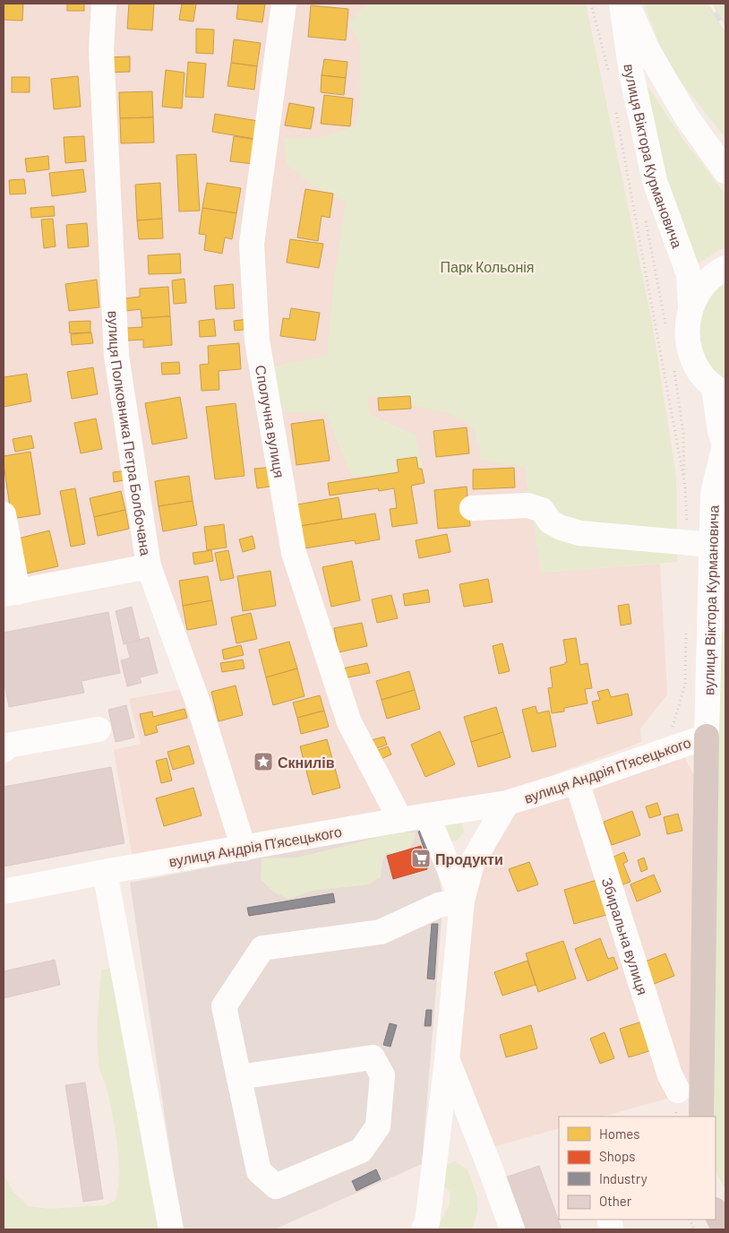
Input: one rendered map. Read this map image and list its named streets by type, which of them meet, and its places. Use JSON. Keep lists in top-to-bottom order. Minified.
{"streets":{"street":["вулиця Віктора Курмановича","Сполучна вулиця","вулиця Полковника Петра Болбочана","вулиця Андрія Пʼясецького","Збиральна вулиця"]},"crossings":[["вулиця Віктора Курмановича","вулиця Андрія Пʼясецького"],["Сполучна вулиця","вулиця Андрія Пʼясецького"],["вулиця Полковника Петра Болбочана","вулиця Андрія Пʼясецького"],["вулиця Андрія Пʼясецького","Збиральна вулиця"]],"parks":["Парк Кольонія"],"places":{"place":["Скнилів"],"supermarket":["Продукти"]},"legend":["Homes","Shops","Industry","Other"]}
